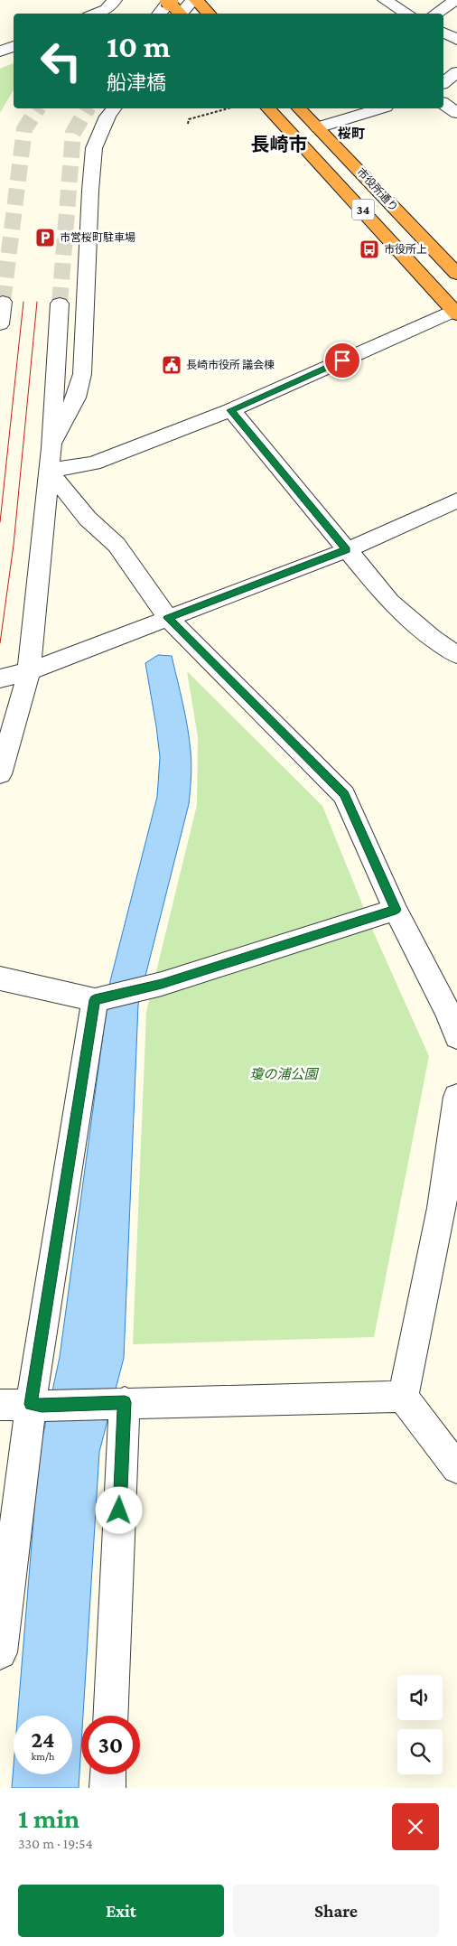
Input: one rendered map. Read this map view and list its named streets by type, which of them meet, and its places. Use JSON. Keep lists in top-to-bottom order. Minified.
{"streets":{"highway":["市役所通り","34"]},"districts":["桜町","長崎市"],"parks":["瓊の浦公園"],"places":{"parking":["市営桜町駐車場"],"bus stop":["市役所上"],"public building":["長崎市役所 議会棟"]},"page":{"turn":["10 m","船津橋"],"speed":"24 km/h","limit":"30","heading":["1 min","330 m · 19:54"],"buttons":["Exit","Share"]}}
